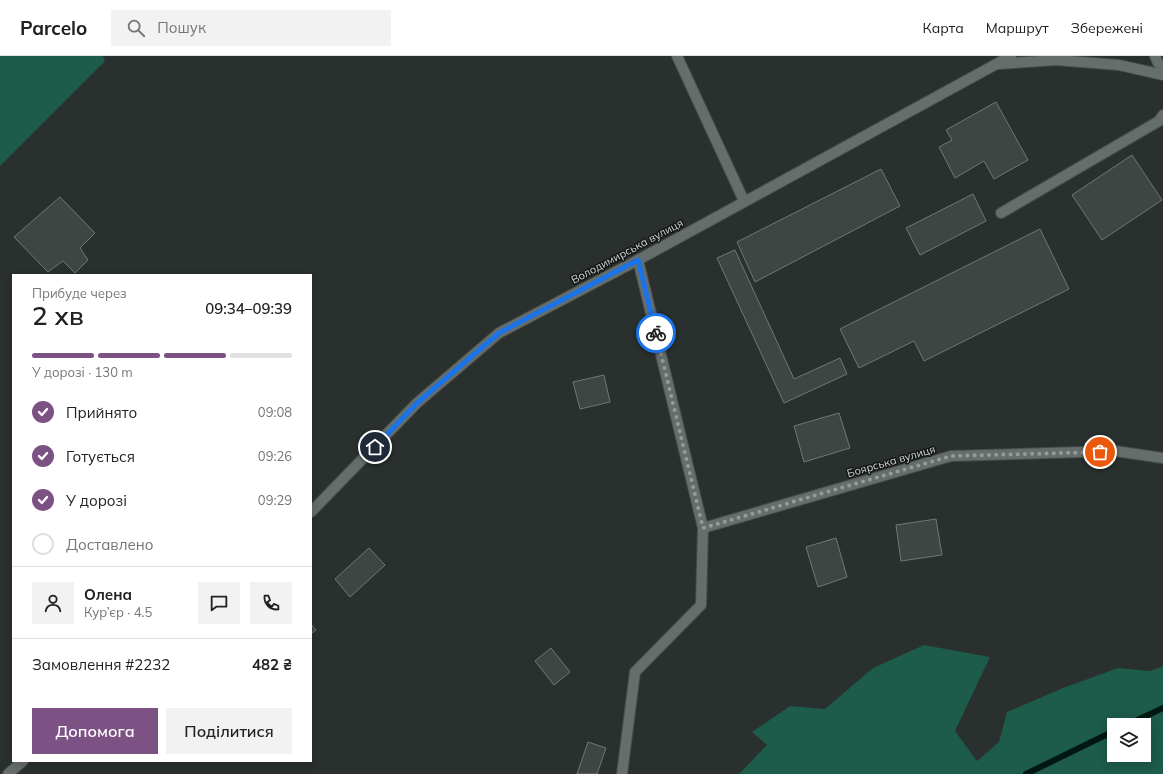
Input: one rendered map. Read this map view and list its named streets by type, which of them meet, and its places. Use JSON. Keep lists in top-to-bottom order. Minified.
{"streets":{"street":["Володимирська вулиця","Боярська вулиця"]},"page":{"header":"Parcelo","search":"Пошук","nav":["Карта","Маршрут","Збережені"],"heading":["2 хв","Прибуде через","09:34–09:39"],"panel":["Олена","Кур’єр · 4.5","Замовлення #2232","482 ₴"],"bar":"У дорозі · 130 m","list":[["Прийнято","09:08"],["Готується","09:26"],["У дорозі","09:29"],"Доставлено"],"buttons":["Допомога","Поділитися"]}}
